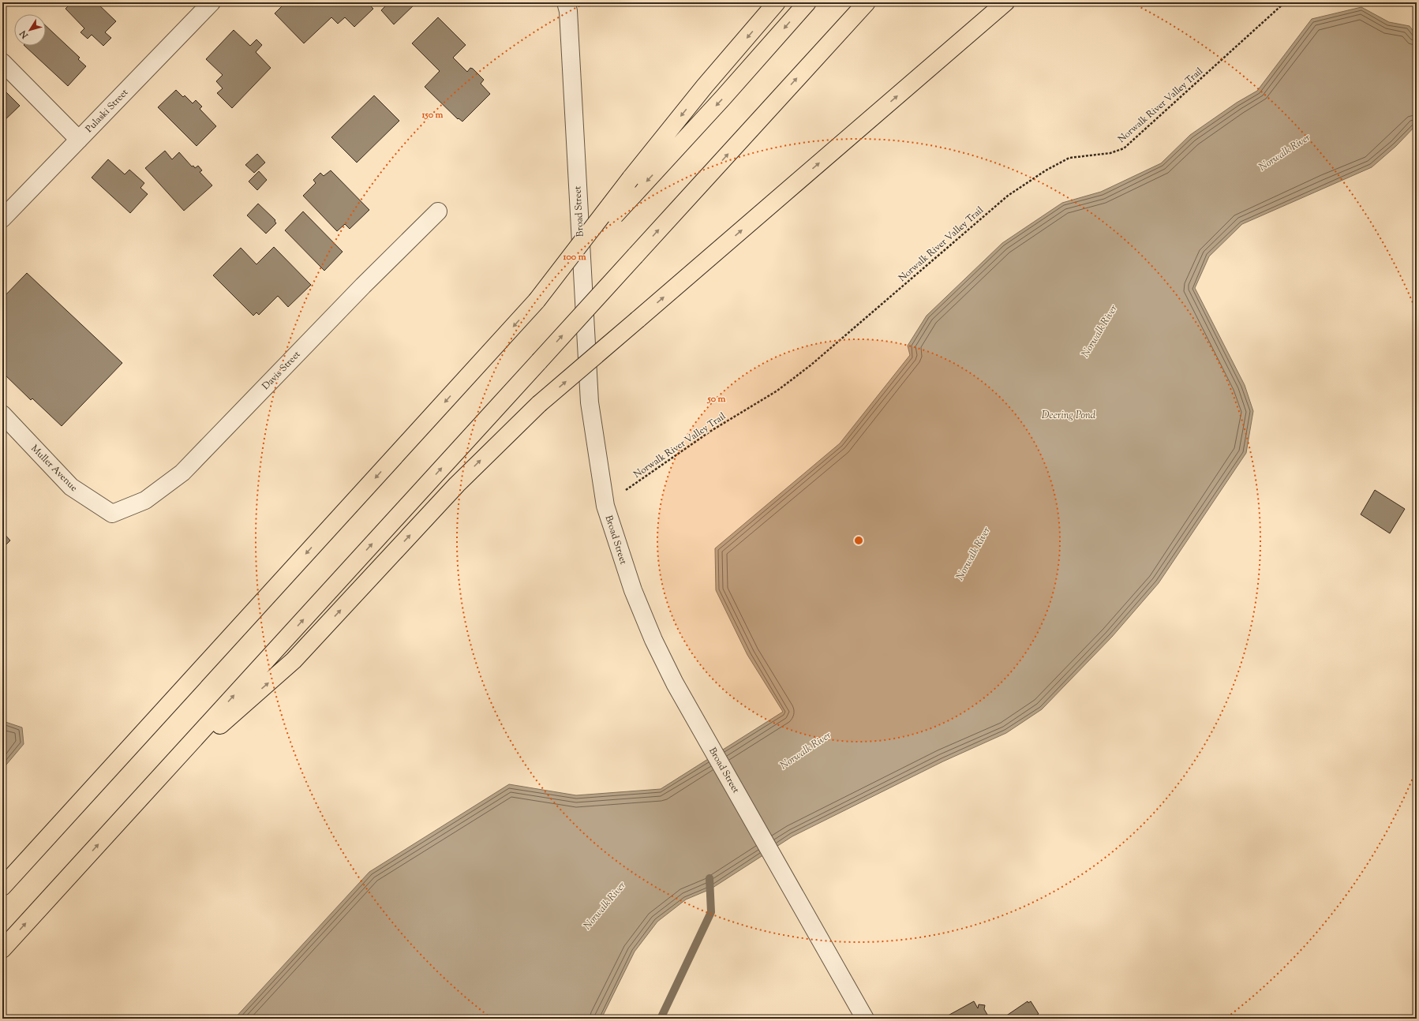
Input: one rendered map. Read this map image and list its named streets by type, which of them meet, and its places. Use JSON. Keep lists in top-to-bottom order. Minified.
{"streets":{"street":["Pulaski Street","Broad Street","Davis Street","Muller Avenue"],"path":["Norwalk River Valley Trail"]},"crossings":[["Norwalk River Valley Trail","Broad Street"],["Davis Street","Muller Avenue"]],"water":["Norwalk River","Deering Pond"],"north":"bottom left","rings":["150 m","100 m","50 m"]}
